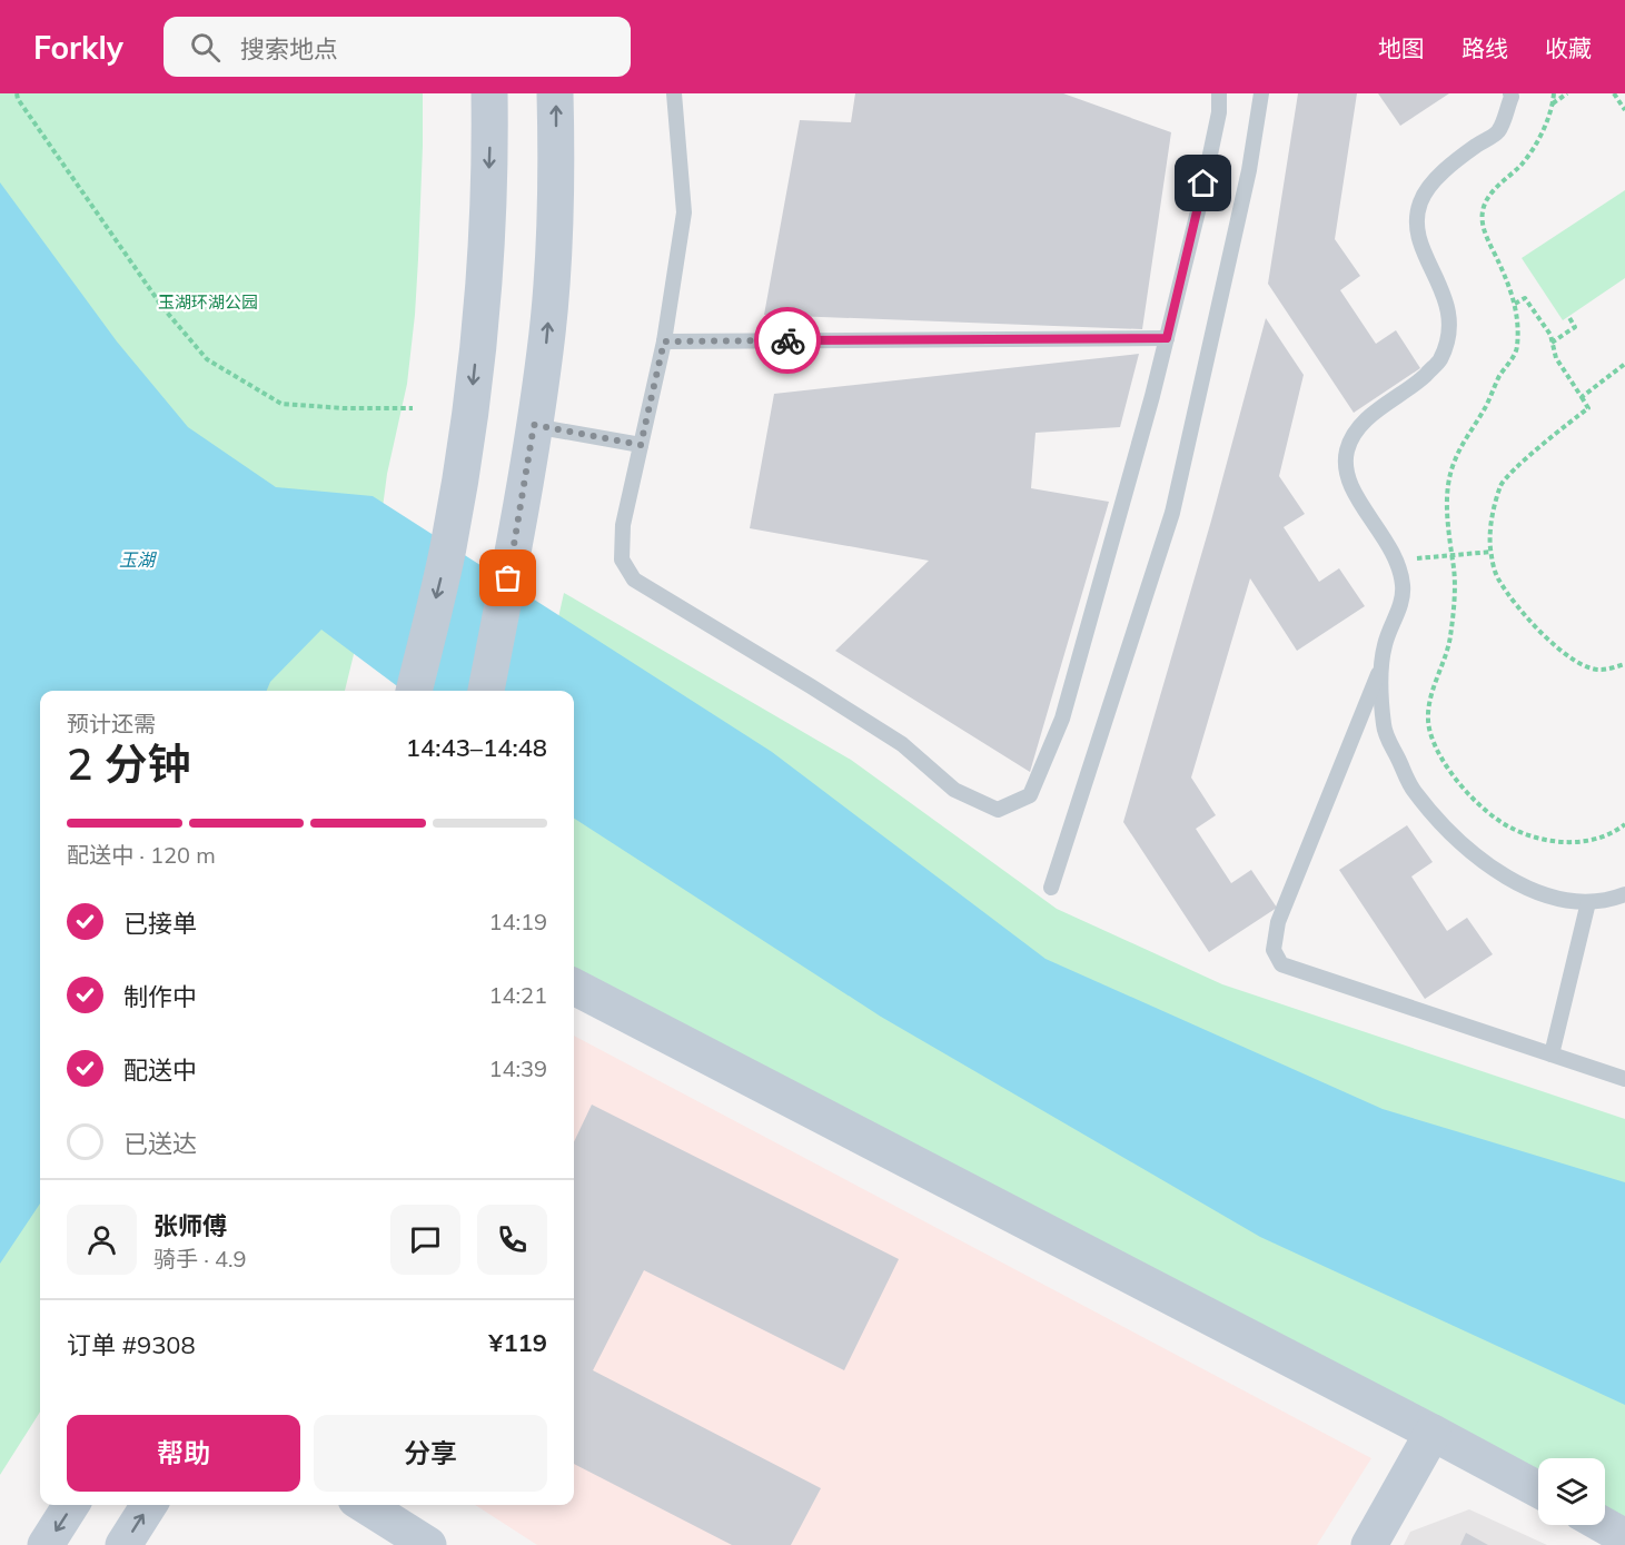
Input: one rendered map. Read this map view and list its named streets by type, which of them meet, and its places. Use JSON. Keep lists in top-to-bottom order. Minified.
{"water":["玉湖"],"parks":["玉湖环湖公园"],"page":{"header":"Forkly","search":"搜索地点","nav":["地图","路线","收藏"],"heading":["2 分钟","预计还需","14:43–14:48"],"panel":["张师傅","骑手 · 4.9","订单 #9308","¥119"],"bar":"配送中 · 120 m","list":[["已接单","14:19"],["制作中","14:21"],["配送中","14:39"],"已送达"],"buttons":["帮助","分享"]}}
